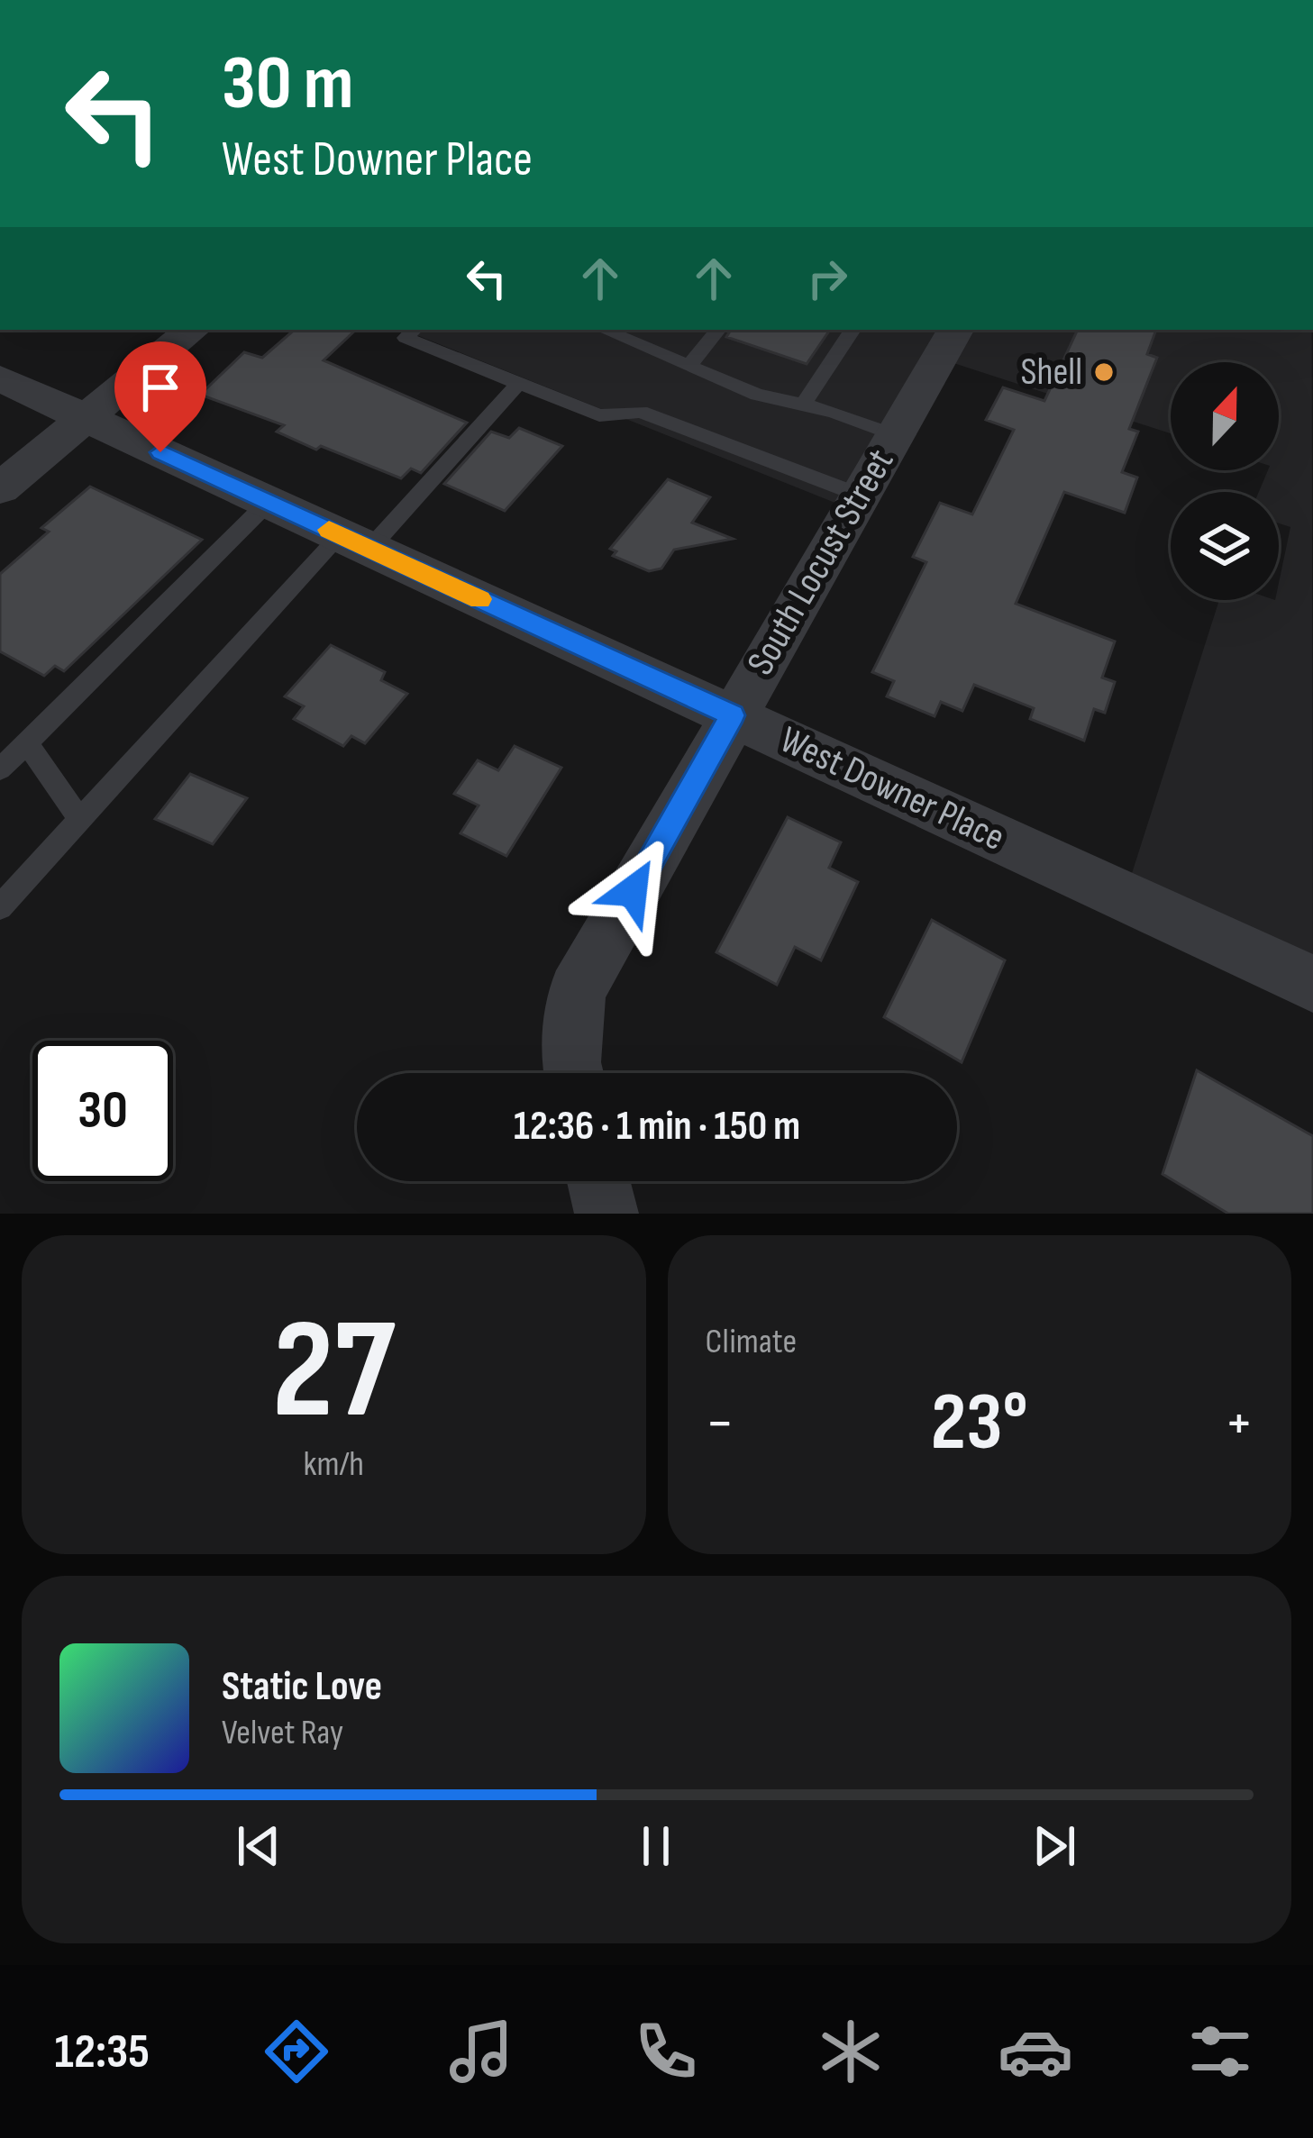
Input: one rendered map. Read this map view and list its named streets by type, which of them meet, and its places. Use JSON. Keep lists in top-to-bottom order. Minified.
{"streets":{"street":["South Locust Street","West Downer Place"]},"crossings":[["South Locust Street","West Downer Place"]],"places":["Shell"],"north":"top","page":{"turn":["30 m","West Downer Place"],"limit":"30","trip":"12:36 · 1 min · 150 m","tile":[["27","km/h"],"Climate"],"heat":["−","23°","+"],"song":["Static Love","Velvet Ray"],"tabs":"12:35"}}
